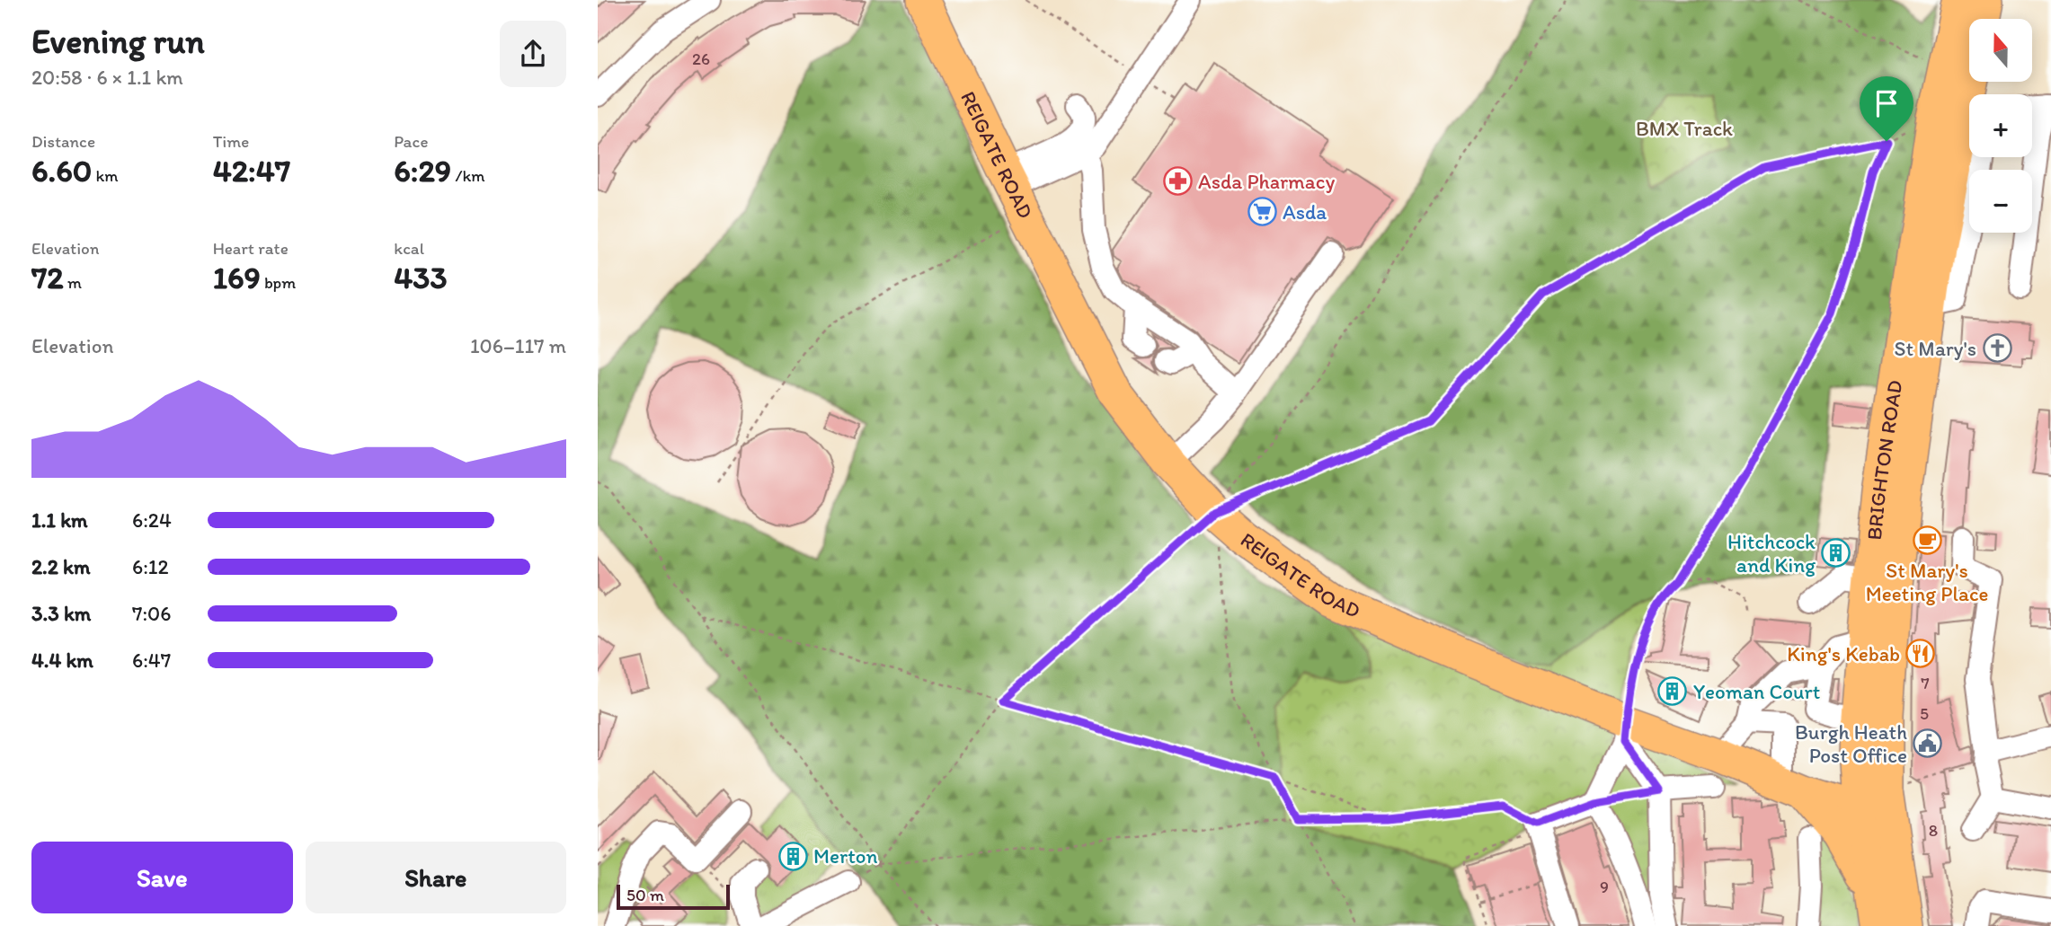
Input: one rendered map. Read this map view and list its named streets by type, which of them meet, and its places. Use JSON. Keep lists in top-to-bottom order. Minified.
{"streets":{"highway":["REIGATE ROAD","BRIGHTON ROAD"]},"crossings":[["REIGATE ROAD","BRIGHTON ROAD"]],"parks":["BMX Track"],"places":{"pharmacy":["Asda Pharmacy"],"supermarket":["Asda"],"church":["St Mary's"],"cafe":["St Mary's Meeting Place"],"building":["Hitchcock and King","Yeoman Court","Merton"],"restaurant":["King's Kebab"],"public building":["Burgh Heath Post Office"]},"house_numbers":["26","7","5","8","9"],"scale_bar":"50 m","north":"top","page":{"heading":["Evening run","20:58 · 6 × 1.1 km"],"map_buttons":["+","−"],"stats":[["Distance","6.60 km"],["Time","42:47"],["Pace","6:29 /km"],["Elevation","72 m"],["Heart rate","169 bpm"],["kcal","433"]],"chart":["Elevation","106–117 m"],"list":[{"name":"1.1 km","note":"6:24"},{"name":"2.2 km","note":"6:12"},{"name":"3.3 km","note":"7:06"},{"name":"4.4 km","note":"6:47"}],"buttons":["Save","Share"],"scale":"50 m"}}
